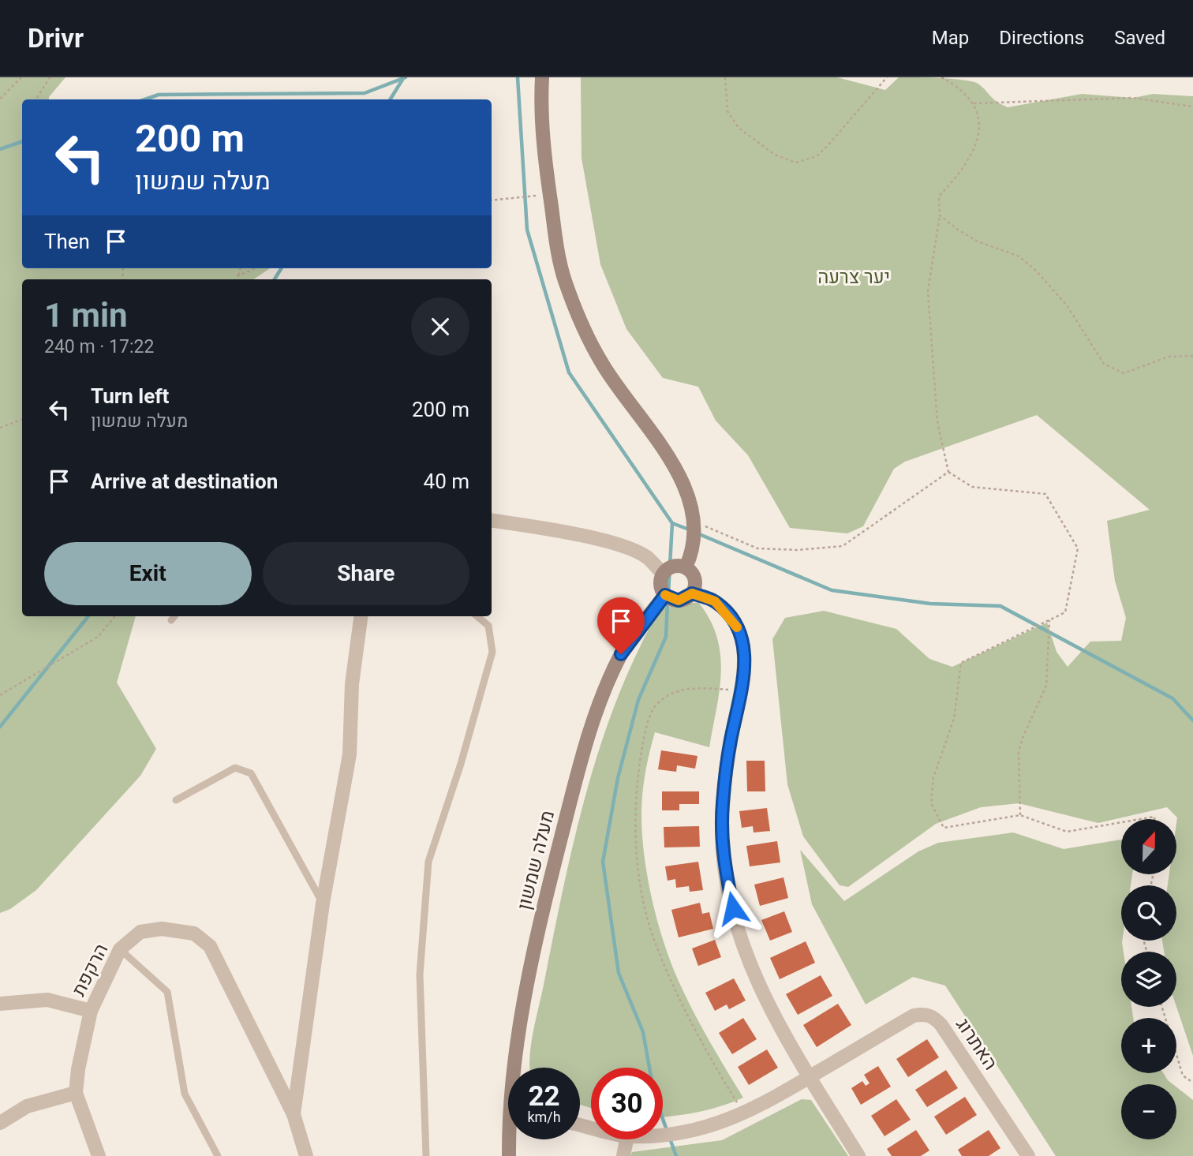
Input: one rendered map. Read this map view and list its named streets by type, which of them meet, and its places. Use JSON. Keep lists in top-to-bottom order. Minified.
{"streets":{"main road":["מעלה שמשון"],"street":["הרקפת","האתרוג"]},"parks":["יער צרעה"],"north":"top","page":{"header":"Drivr","nav":["Map","Directions","Saved"],"turn":["200 m","מעלה שמשון"],"then":"Then","heading":["1 min","240 m · 17:22"],"list":[{"name":"Turn left","note":"מעלה שמשון","value":"200 m"},{"name":"Arrive at destination","value":"40 m"}],"buttons":["Exit","Share"],"map_buttons":["+","−"],"speed":"22 km/h","limit":"30"}}
